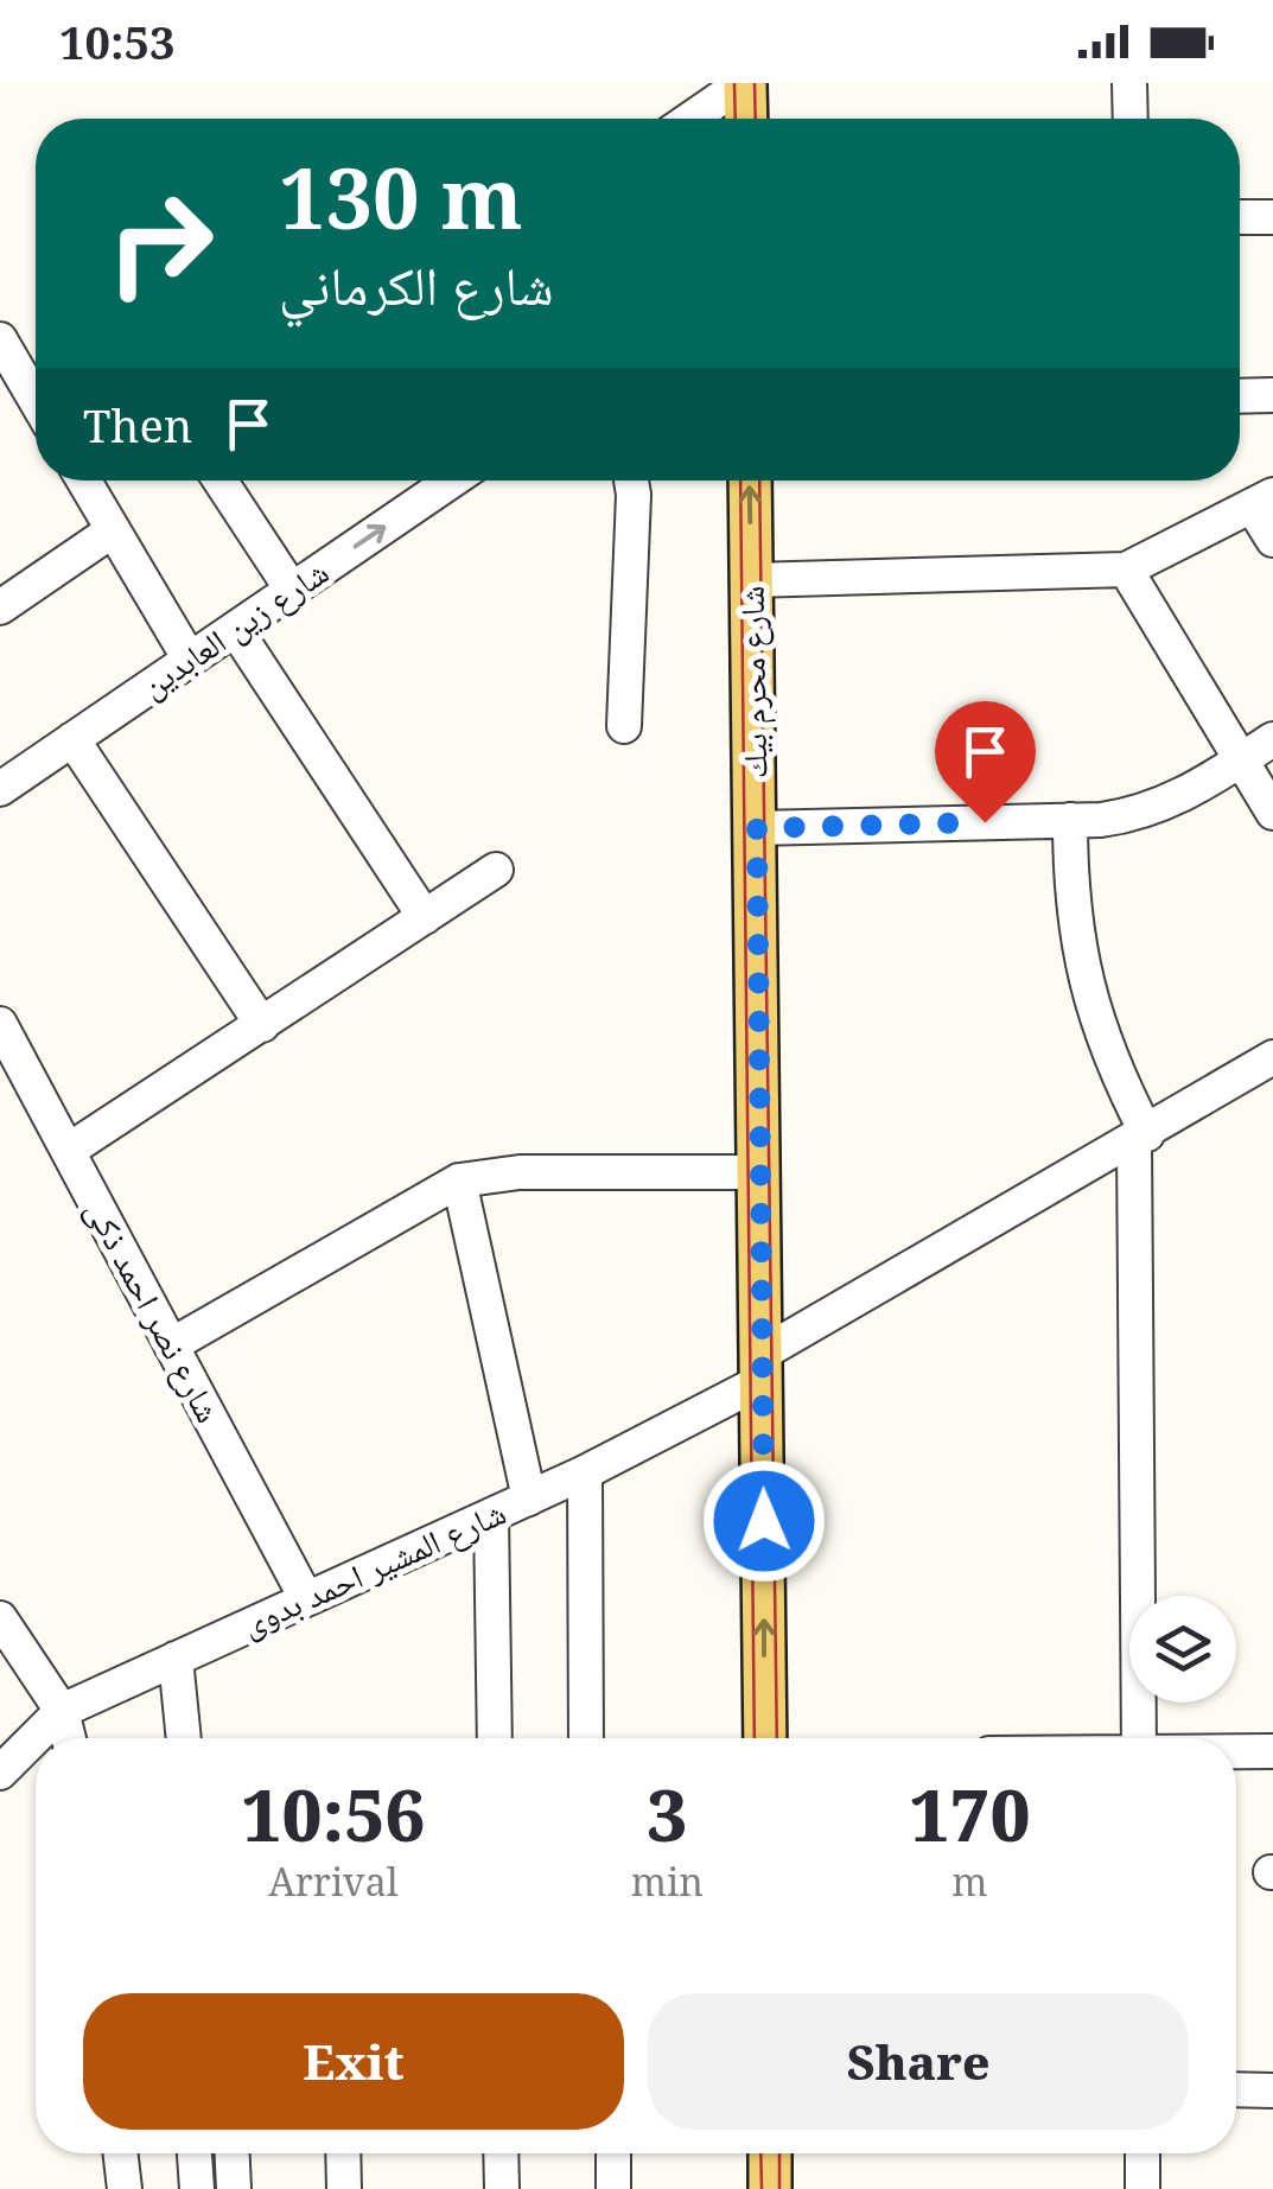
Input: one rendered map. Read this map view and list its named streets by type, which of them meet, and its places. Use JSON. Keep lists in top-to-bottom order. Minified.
{"streets":{"main road":["شارع محرم بيك"],"street":["شارع زين العابدين","شارع نصر احمد ذكى","شارع المشير احمد بدوى"]},"crossings":[["شارع محرم بيك","شارع المشير احمد بدوى"],["شارع نصر احمد ذكى","شارع المشير احمد بدوى"]],"one_way":["شارع زين العابدين","شارع محرم بيك"],"page":{"status":"10:53","turn":["130 m","شارع الكرماني"],"then":"Then","eta":["10:56","Arrival","3","min","170","m"],"buttons":["Exit","Share"]}}
